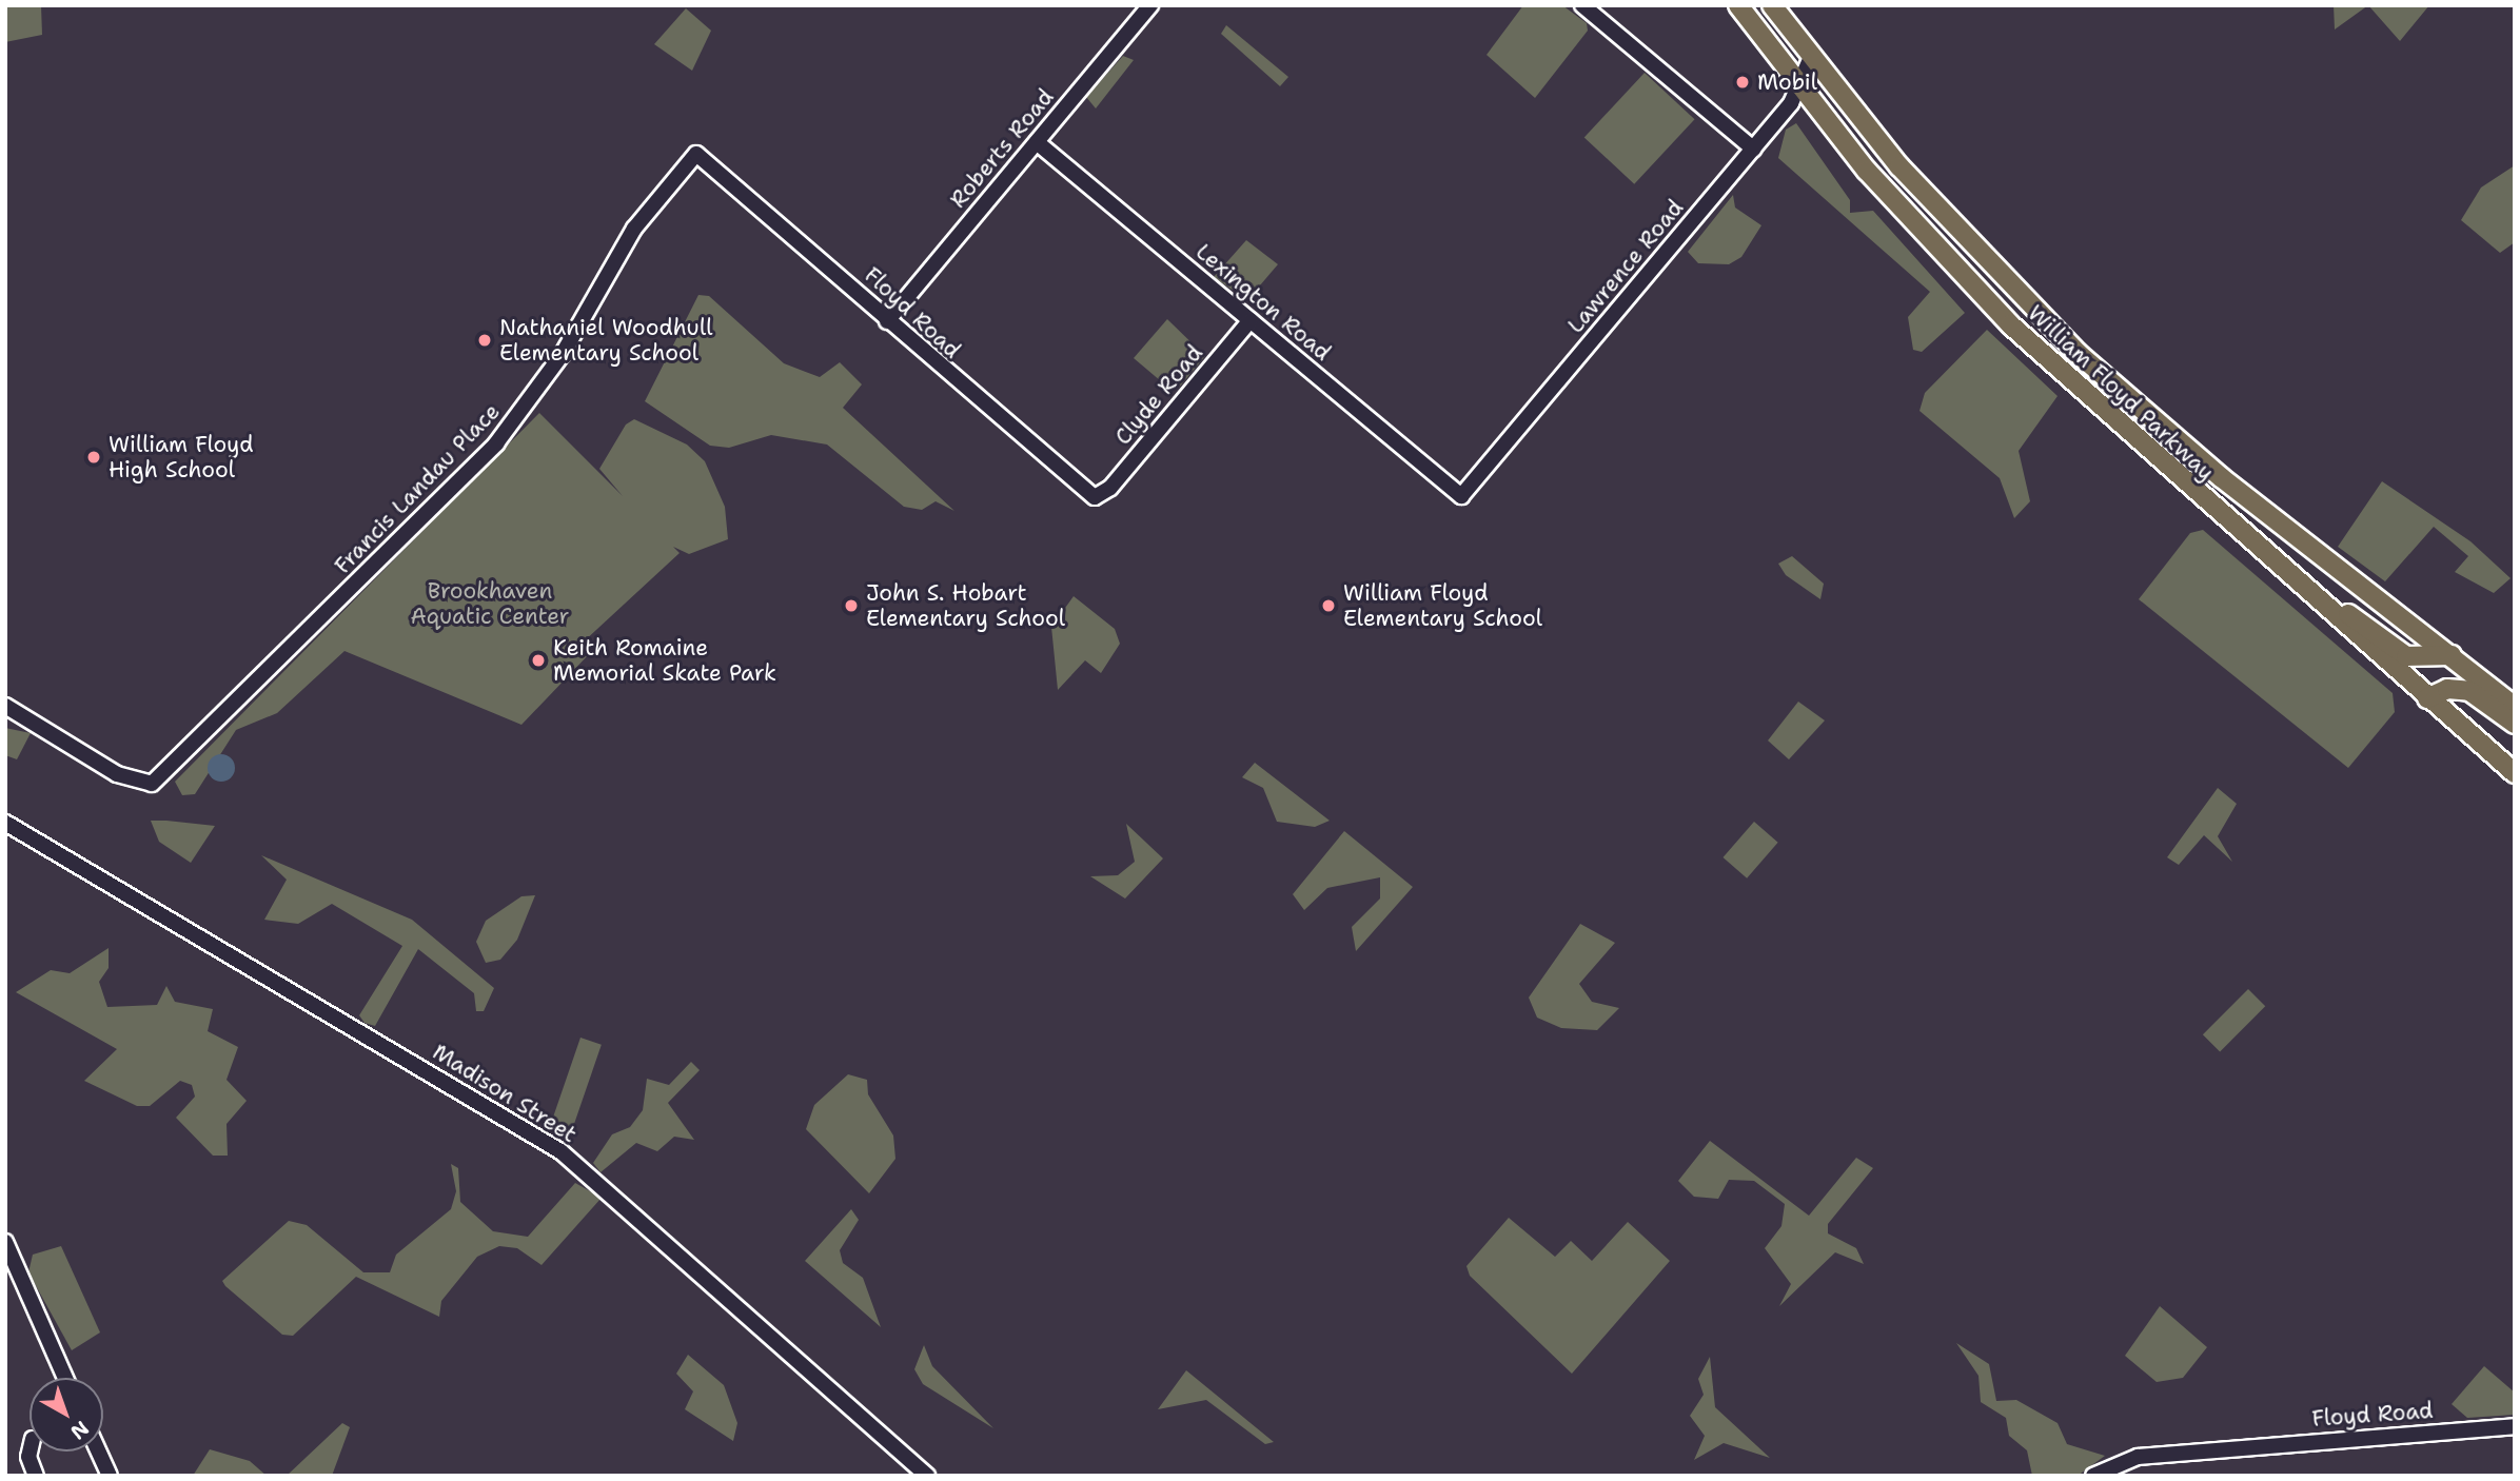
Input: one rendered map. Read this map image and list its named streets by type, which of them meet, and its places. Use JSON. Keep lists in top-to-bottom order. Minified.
{"streets":{"highway":["William Floyd Parkway"],"street":["Roberts Road","Lawrence Road","Lexington Road","Floyd Road","Clyde Road","Francis Landau Place","Madison Street"]},"crossings":[["Roberts Road","Lexington Road"],["Roberts Road","Floyd Road"],["Lawrence Road","Lexington Road"],["Lawrence Road","William Floyd Parkway"],["Lexington Road","Clyde Road"],["Floyd Road","Clyde Road"],["Floyd Road","Francis Landau Place"]],"parks":["Brookhaven Aquatic Center"],"places":["Mobil","Nathaniel Woodhull Elementary School","William Floyd High School","John S. Hobart Elementary School","William Floyd Elementary School","Keith Romaine Memorial Skate Park"],"north":"bottom right"}
